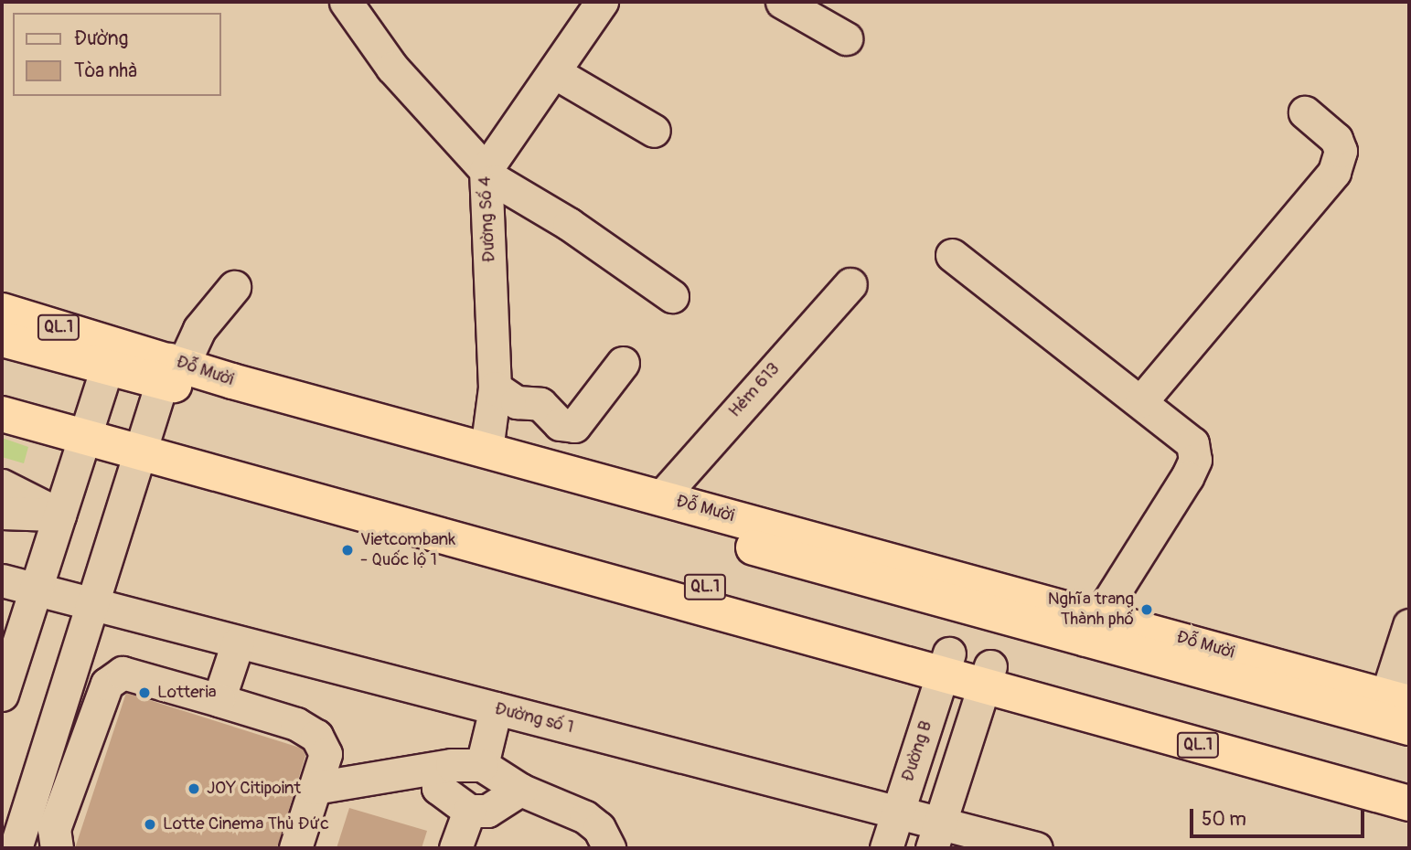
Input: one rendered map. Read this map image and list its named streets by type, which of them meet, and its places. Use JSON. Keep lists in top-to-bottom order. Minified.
{"streets":{"highway":["QL.1","Đỗ Mười"],"street":["Đường Số 4","Hẻm 613","Đường số 1","Đường B"]},"crossings":[["Đường Số 4","Đỗ Mười"],["QL.1","Đường B"],["Đỗ Mười","Hẻm 613"],["Đường số 1","Đường B"]],"places":["Vietcombank - Quốc lộ 1","Nghĩa trang Thành phố","Lotteria","JOY Citipoint","Lotte Cinema Thủ Đức"],"legend":["Đường","Tòa nhà"],"scale_bar":"50 m"}
